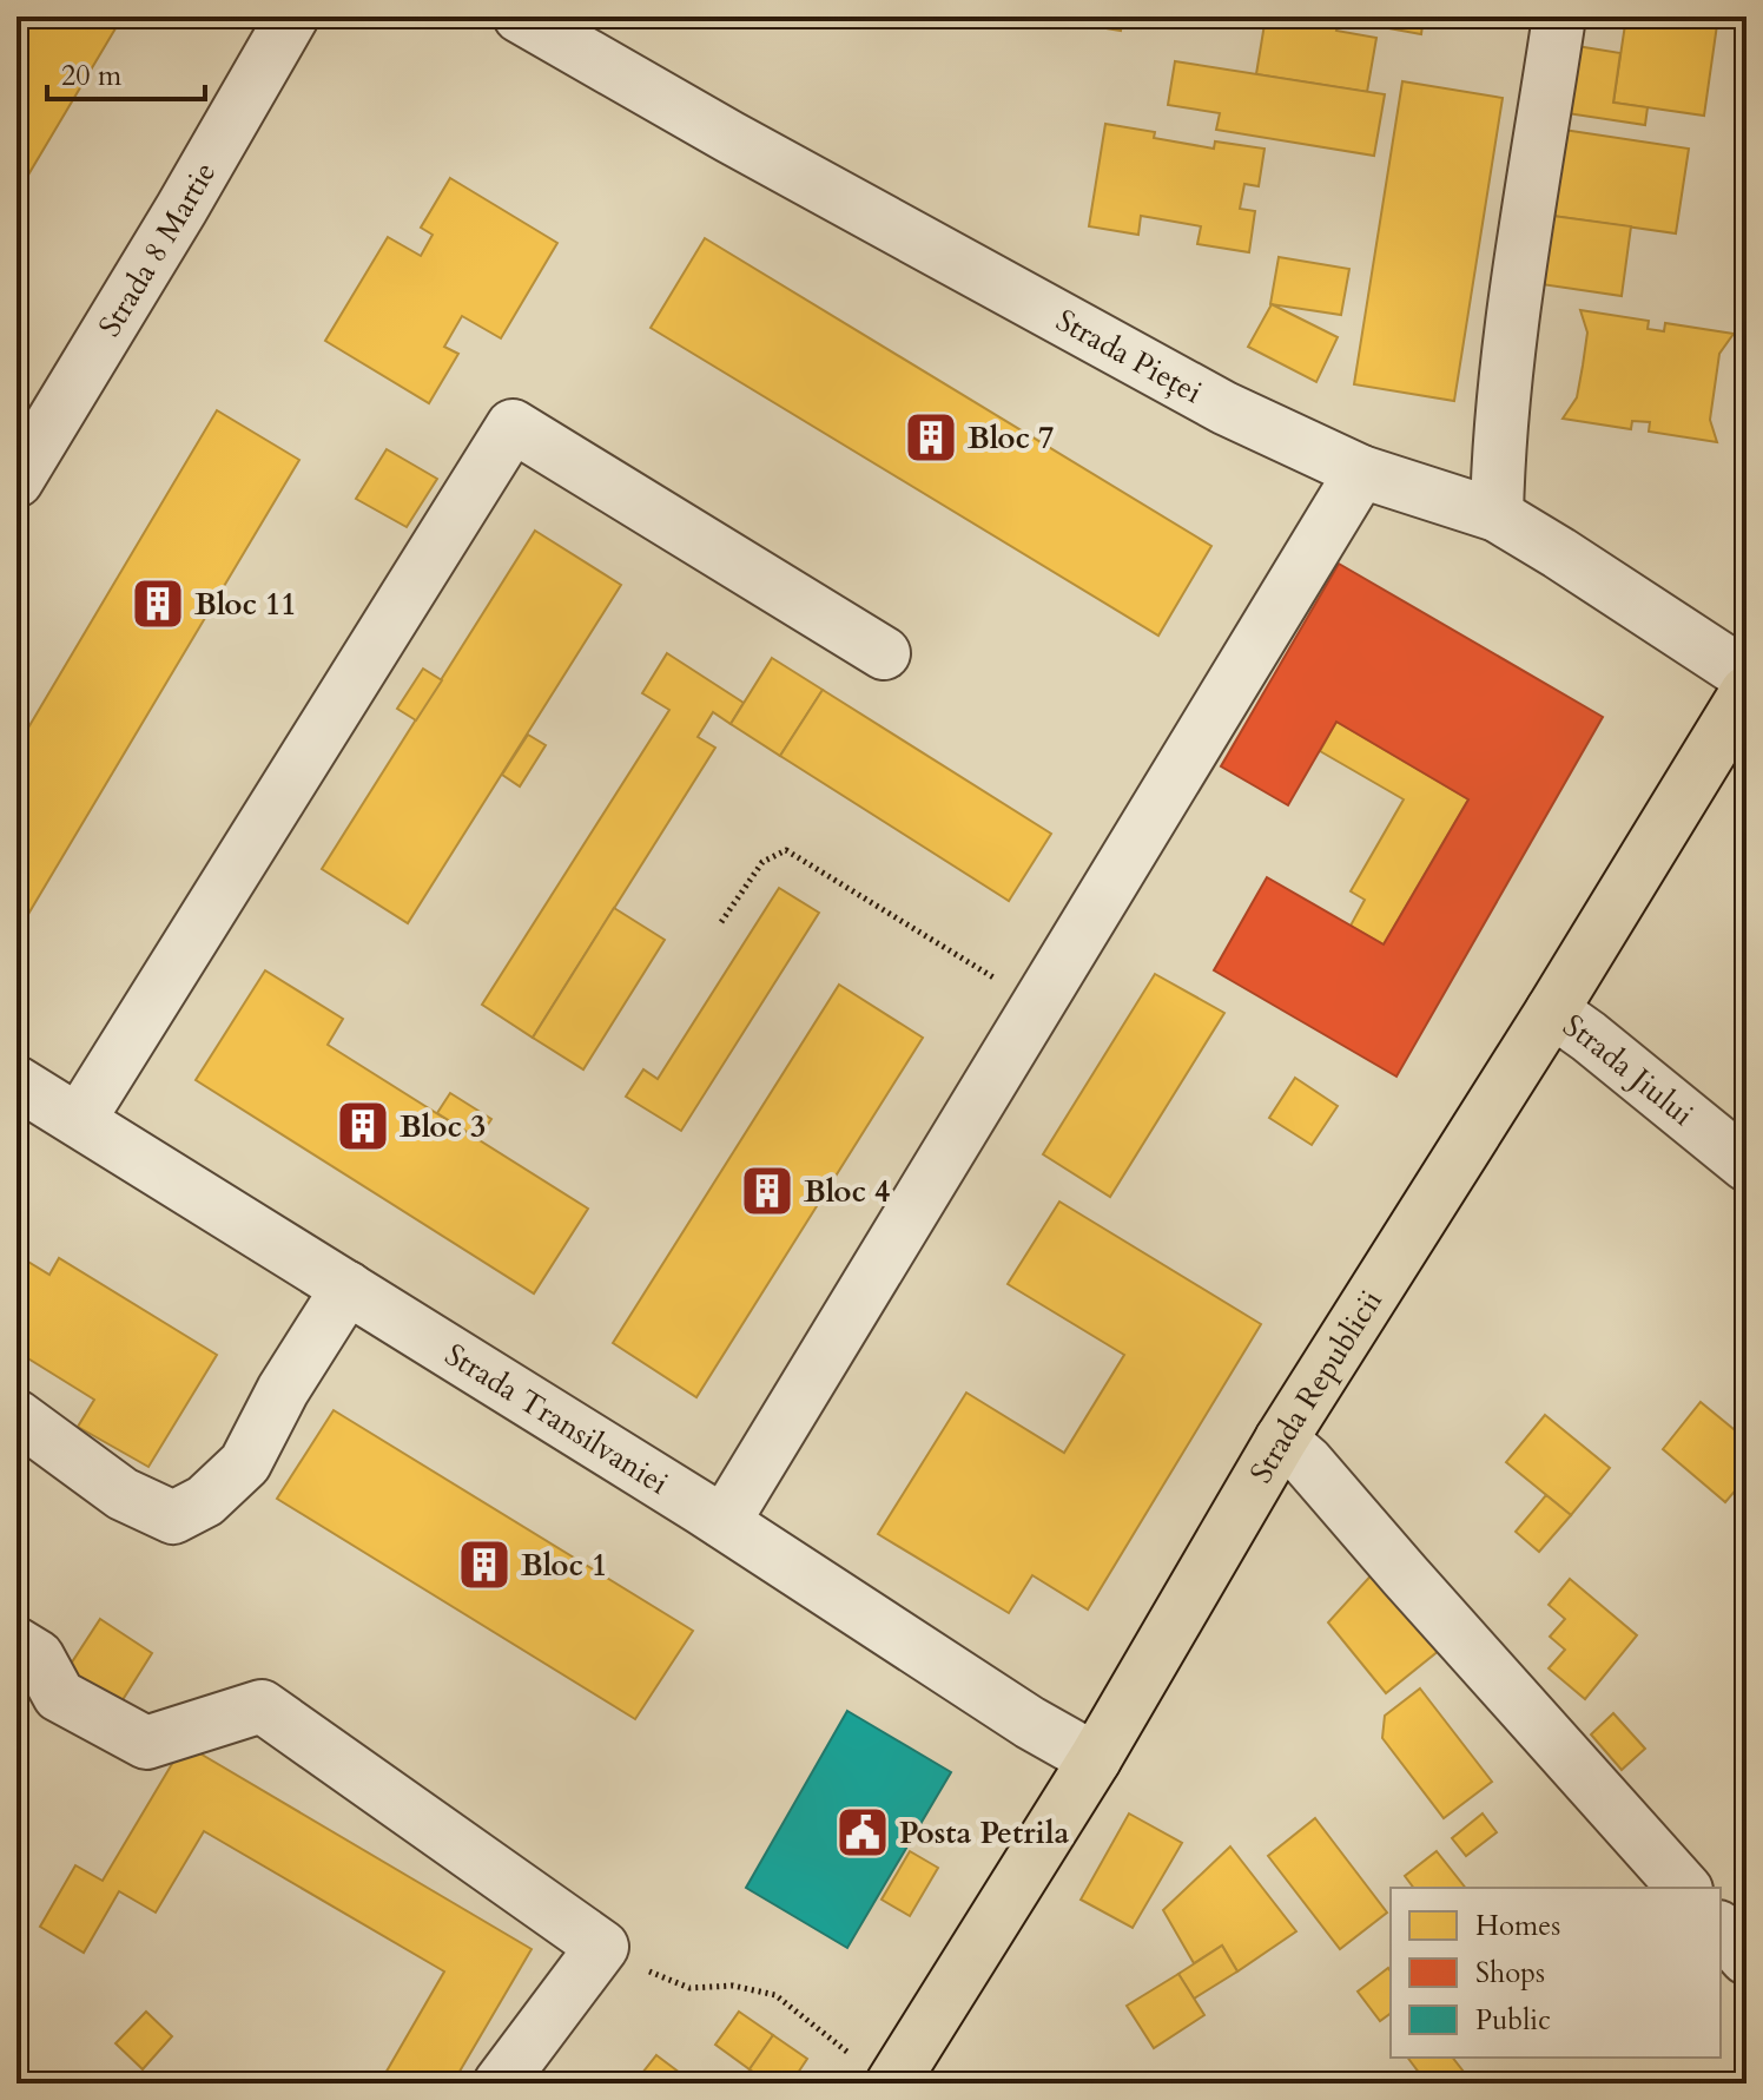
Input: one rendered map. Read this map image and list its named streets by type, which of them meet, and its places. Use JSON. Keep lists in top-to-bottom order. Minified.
{"streets":{"main road":["Strada Republicii"],"street":["Strada 8 Martie","Strada Pieței","Strada Jiului","Strada Transilvaniei"]},"crossings":[["Strada Jiului","Strada Republicii"],["Strada Republicii","Strada Transilvaniei"]],"places":{"building":["Bloc 7","Bloc 11","Bloc 3","Bloc 4","Bloc 1"],"public building":["Posta Petrila"]},"legend":["Homes","Shops","Public"],"scale_bar":"20 m"}
